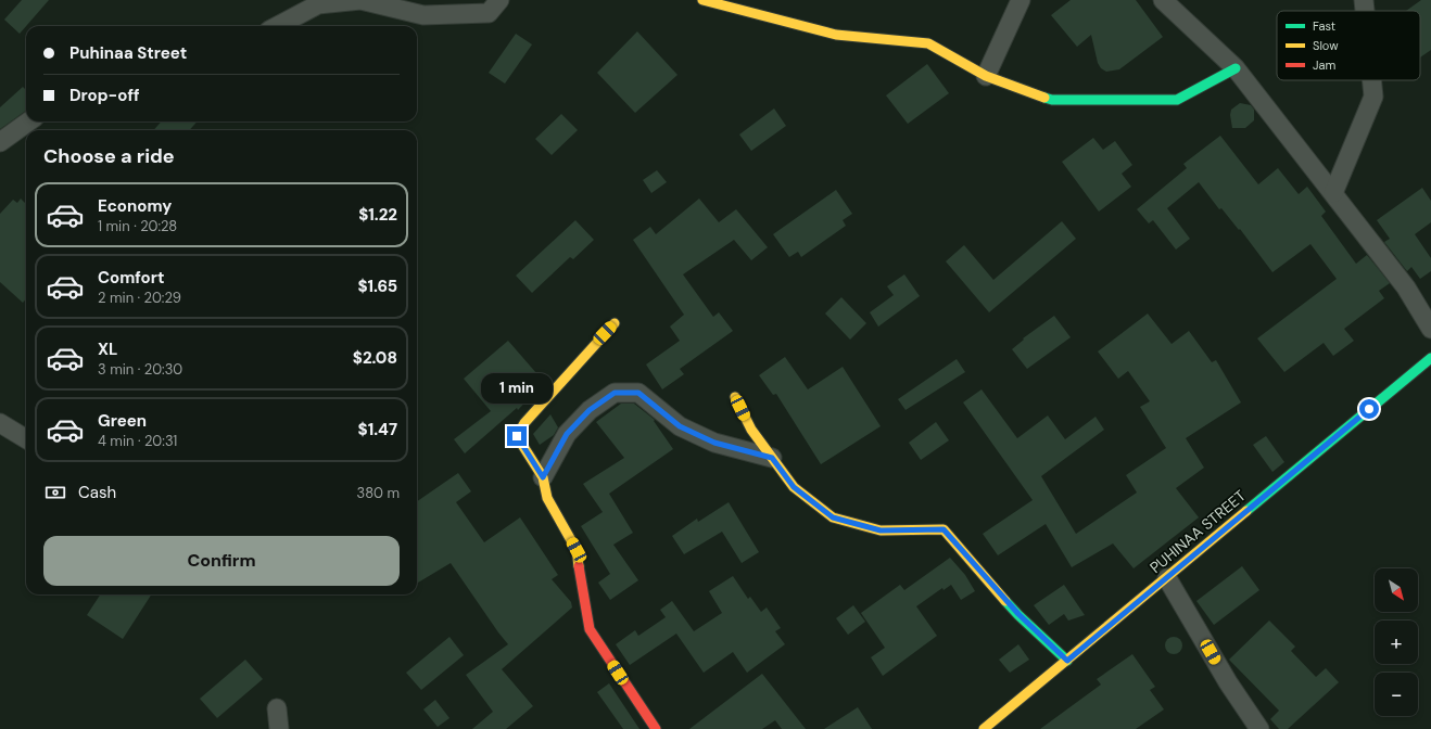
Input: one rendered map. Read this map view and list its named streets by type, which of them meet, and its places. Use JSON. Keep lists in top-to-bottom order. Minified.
{"streets":{"street":["PUHINAA STREET"]},"legend":["Fast","Slow","Jam"],"north":"bottom right","page":{"banner":["Puhinaa Street","Drop-off"],"heading":"Choose a ride","list":[{"name":"Economy","note":"1 min · 20:28","value":"$1.22"},{"name":"Comfort","note":"2 min · 20:29","value":"$1.65"},{"name":"XL","note":"3 min · 20:30","value":"$2.08"},{"name":"Green","note":"4 min · 20:31","value":"$1.47"}],"bubble":"1 min","pay":["Cash","380 m"],"buttons":"Confirm","map_buttons":["+","−"]}}
